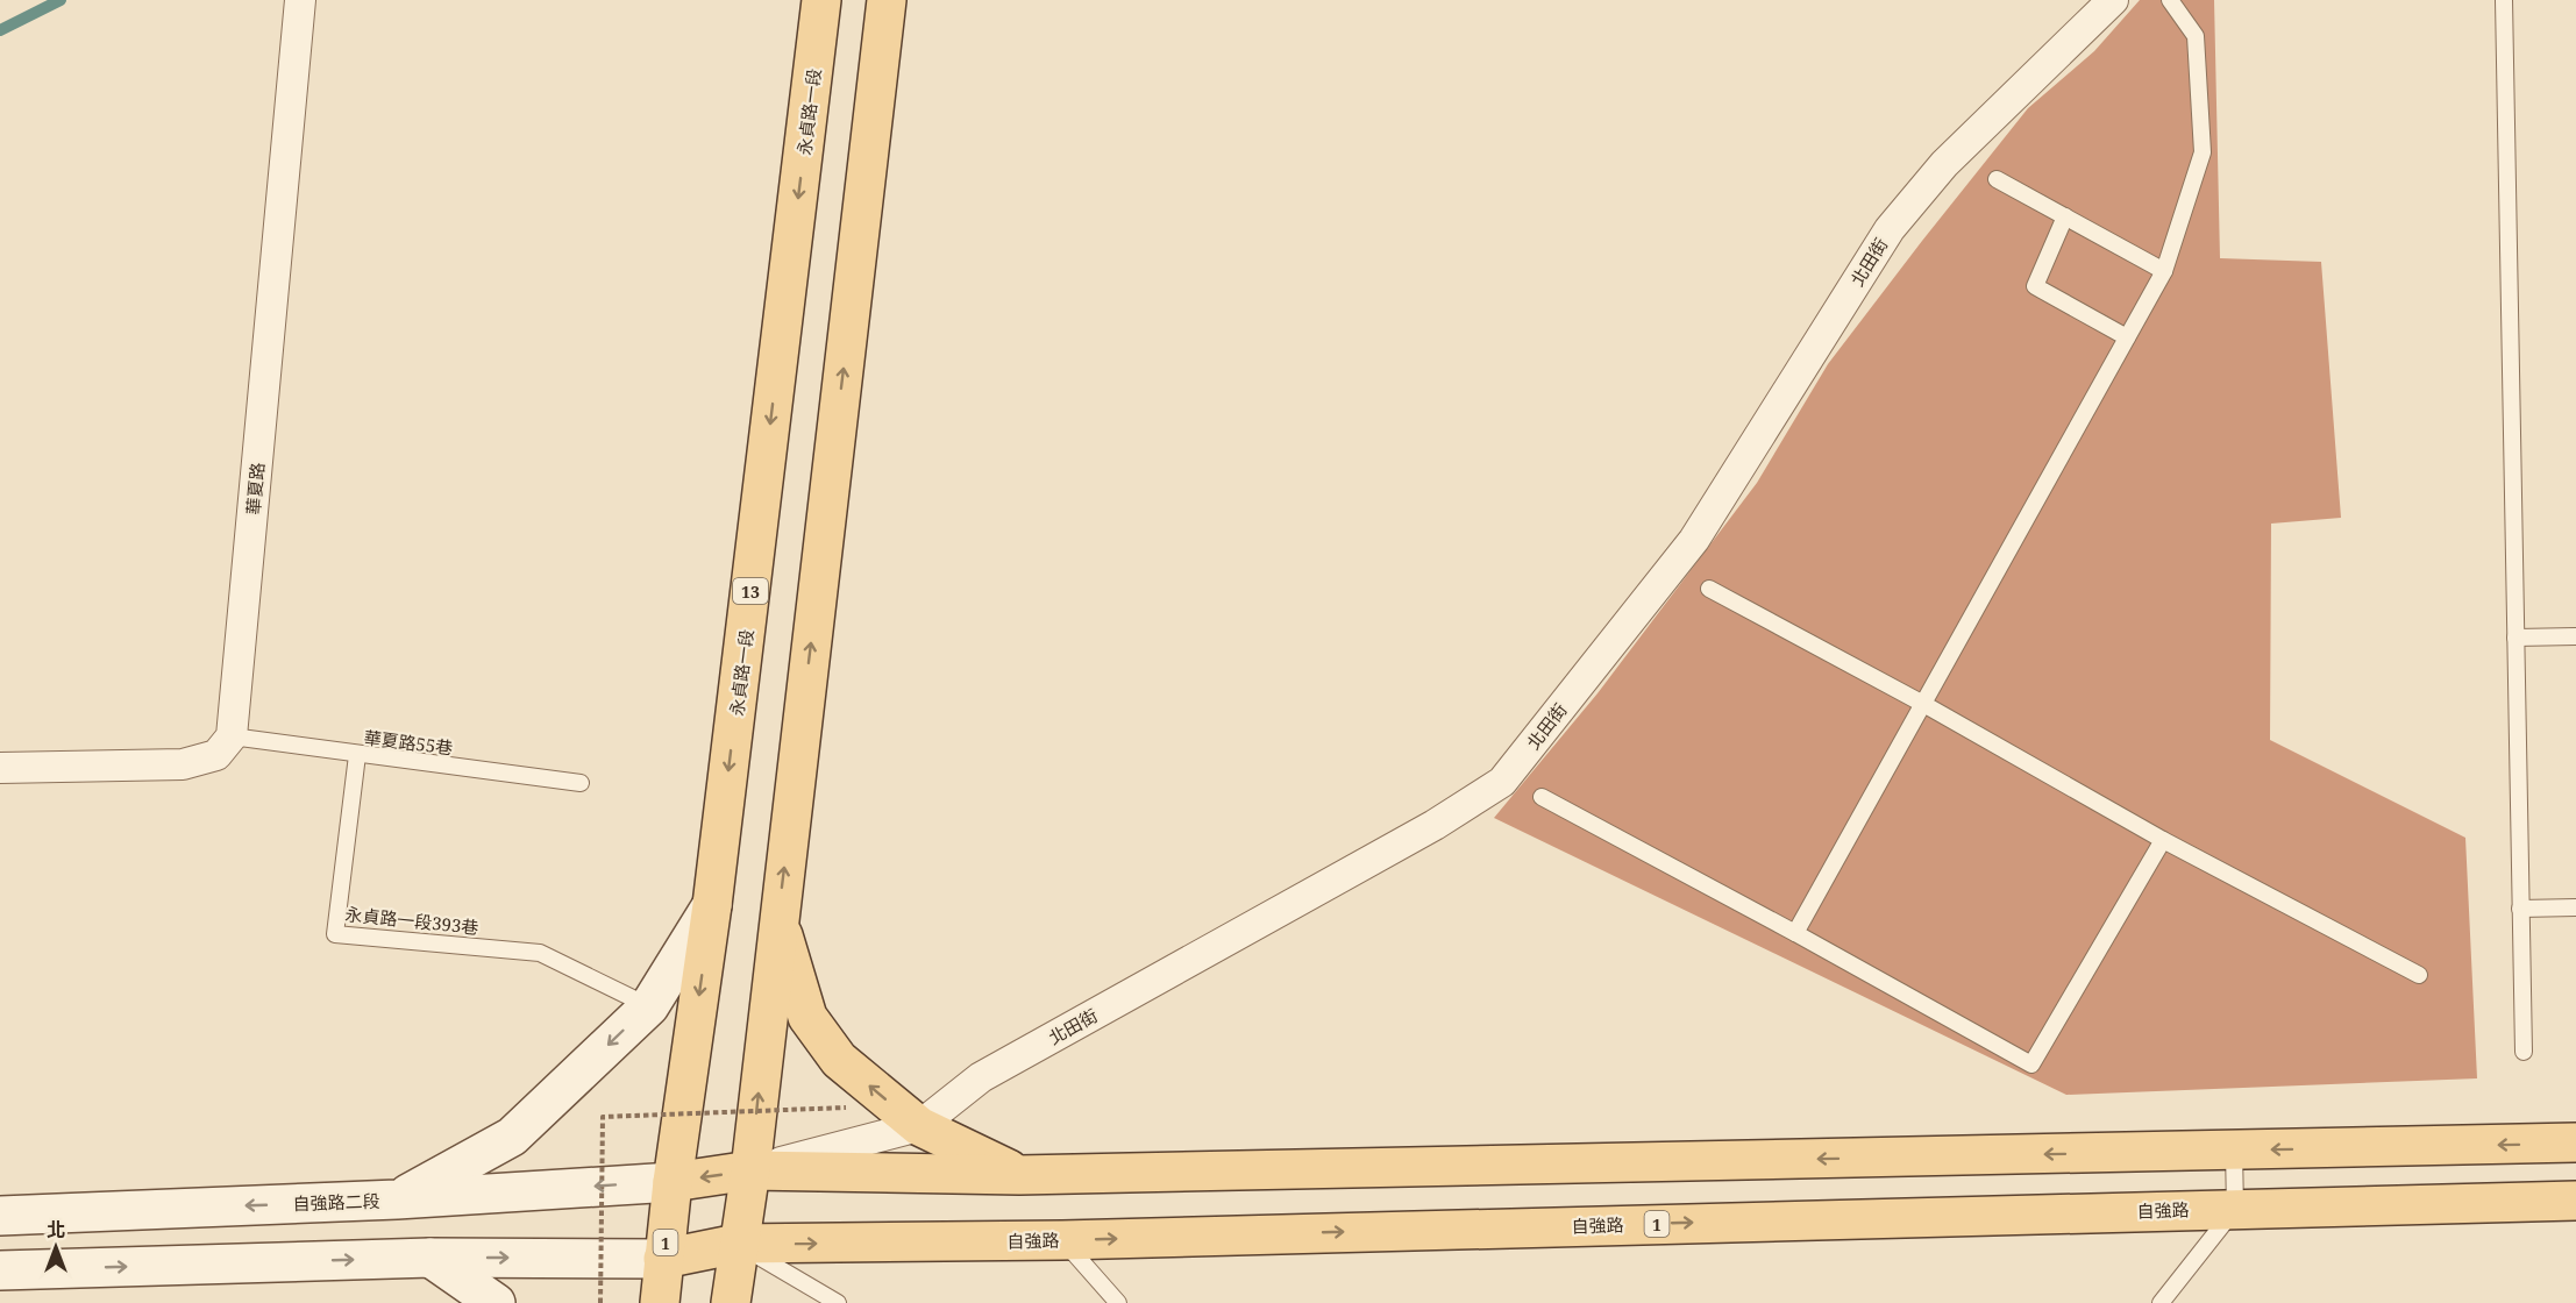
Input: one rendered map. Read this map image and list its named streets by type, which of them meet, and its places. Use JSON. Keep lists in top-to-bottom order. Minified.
{"streets":{"main road":["永貞路一段","13","自強路","1"],"street":["北田街","華夏路","自強路二段"],"lane":["華夏路55巷","永貞路一段393巷"]},"crossings":[["永貞路一段","自強路二段"],["永貞路一段","自強路"],["華夏路","華夏路55巷"],["華夏路55巷","永貞路一段393巷"]],"north":"top"}
